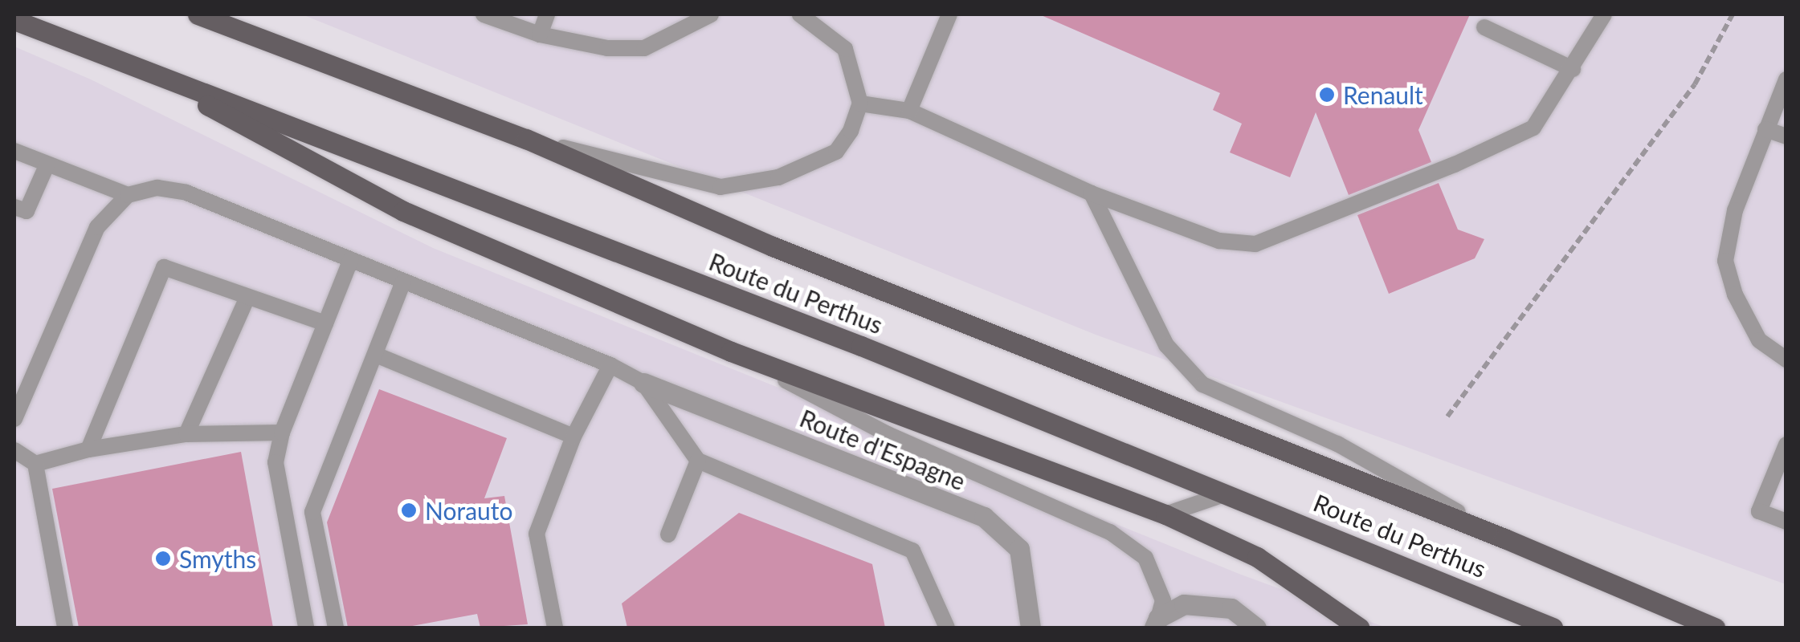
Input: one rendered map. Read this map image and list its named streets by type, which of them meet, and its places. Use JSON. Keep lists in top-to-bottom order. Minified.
{"streets":{"main road":["Route du Perthus"],"street":["Route d'Espagne"]},"places":["Renault","Norauto","Smyths"]}
